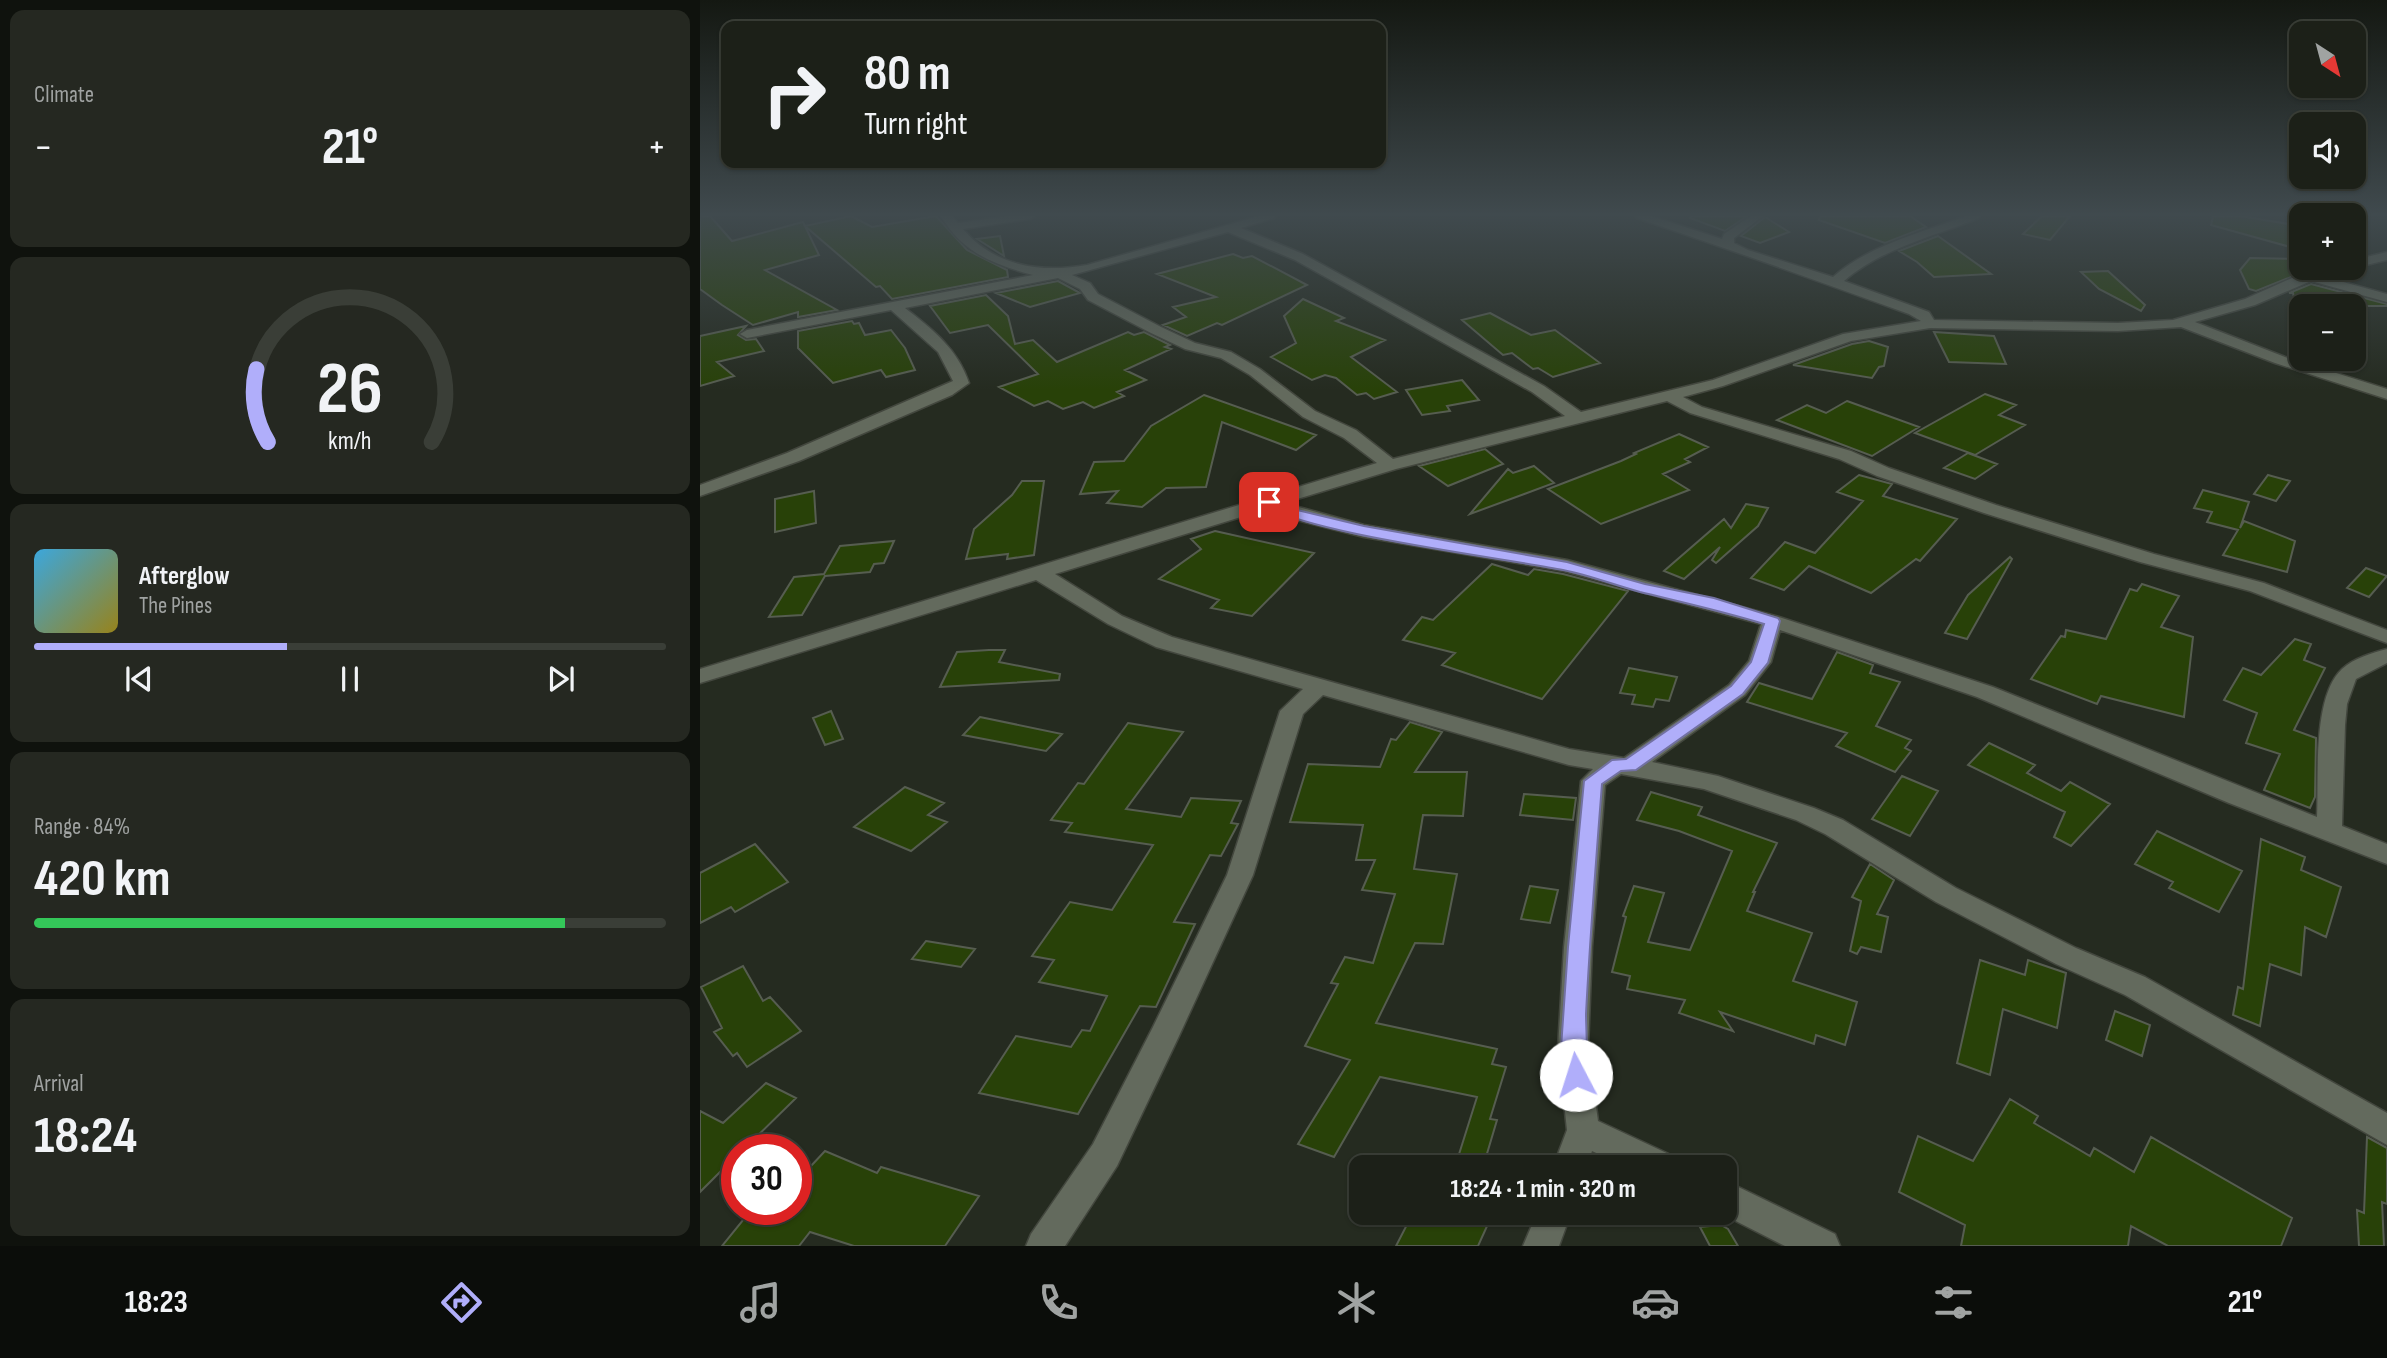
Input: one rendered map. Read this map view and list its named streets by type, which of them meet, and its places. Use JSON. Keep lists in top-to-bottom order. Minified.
{"north":"bottom right","page":{"tile":["Climate",["Range · 84%","420 km"],["Arrival","18:24"]],"map_buttons":["+","−"],"turn":["80 m","Turn right"],"heat":["−","21°","+"],"song":["Afterglow","The Pines"],"limit":"30","trip":"18:24 · 1 min · 320 m","tabs":["18:23","21°"],"gauge":["26","km/h"]}}
